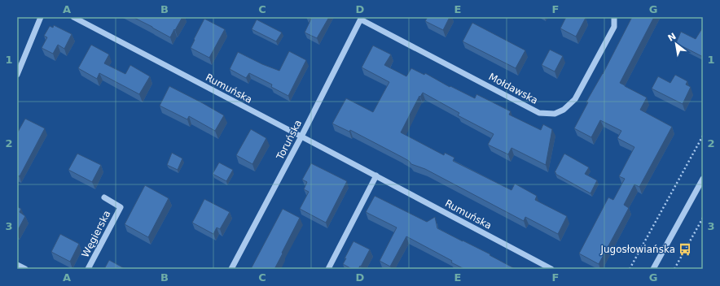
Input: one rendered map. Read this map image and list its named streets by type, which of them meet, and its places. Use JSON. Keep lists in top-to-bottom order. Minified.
{"streets":{"street":["Rumuńska","Mołdawska","Toruńska","Węgierska"]},"crossings":[["Rumuńska","Toruńska"],["Mołdawska","Toruńska"]],"places":{"bus stop":["Jugosłowiańska"]},"north":"top left","grid":{"columns":["A","B","C","D","E","F","G"],"rows":["1","2","3"]}}
